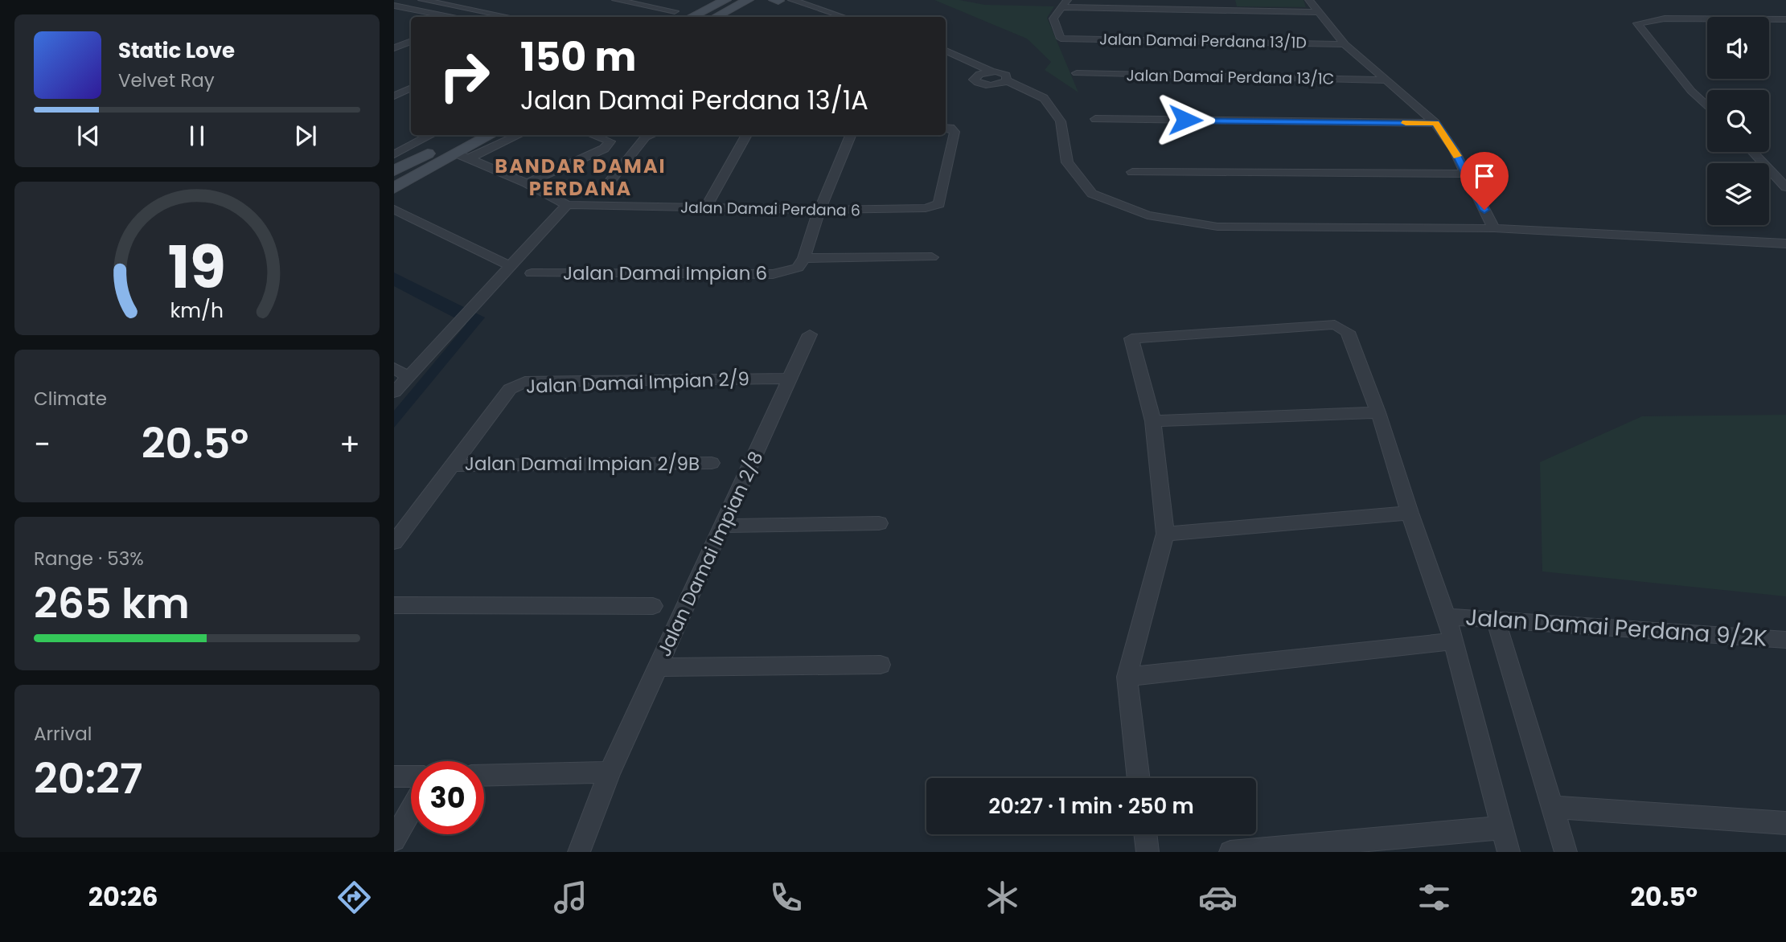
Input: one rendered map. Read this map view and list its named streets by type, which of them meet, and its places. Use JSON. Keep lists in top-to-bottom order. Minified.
{"streets":{"street":["Jalan Damai Perdana 13/1D","Jalan Damai Perdana 13/1C","Jalan Damai Perdana 6","Jalan Damai Impian 6","Jalan Damai Impian 2/9","Jalan Damai Impian 2/9B","Jalan Damai Impian 2/8","Jalan Damai Perdana 9/2K"]},"crossings":[["Jalan Damai Impian 2/9","Jalan Damai Impian 2/9B"],["Jalan Damai Impian 2/9","Jalan Damai Impian 2/8"]],"districts":["BANDAR DAMAI PERDANA"],"page":{"turn":["150 m","Jalan Damai Perdana 13/1A"],"song":["Static Love","Velvet Ray"],"tile":["Climate",["Range · 53%","265 km"],["Arrival","20:27"]],"heat":["−","20.5°","+"],"limit":"30","trip":"20:27 · 1 min · 250 m","tabs":["20:26","20.5°"],"gauge":["19","km/h"]}}
